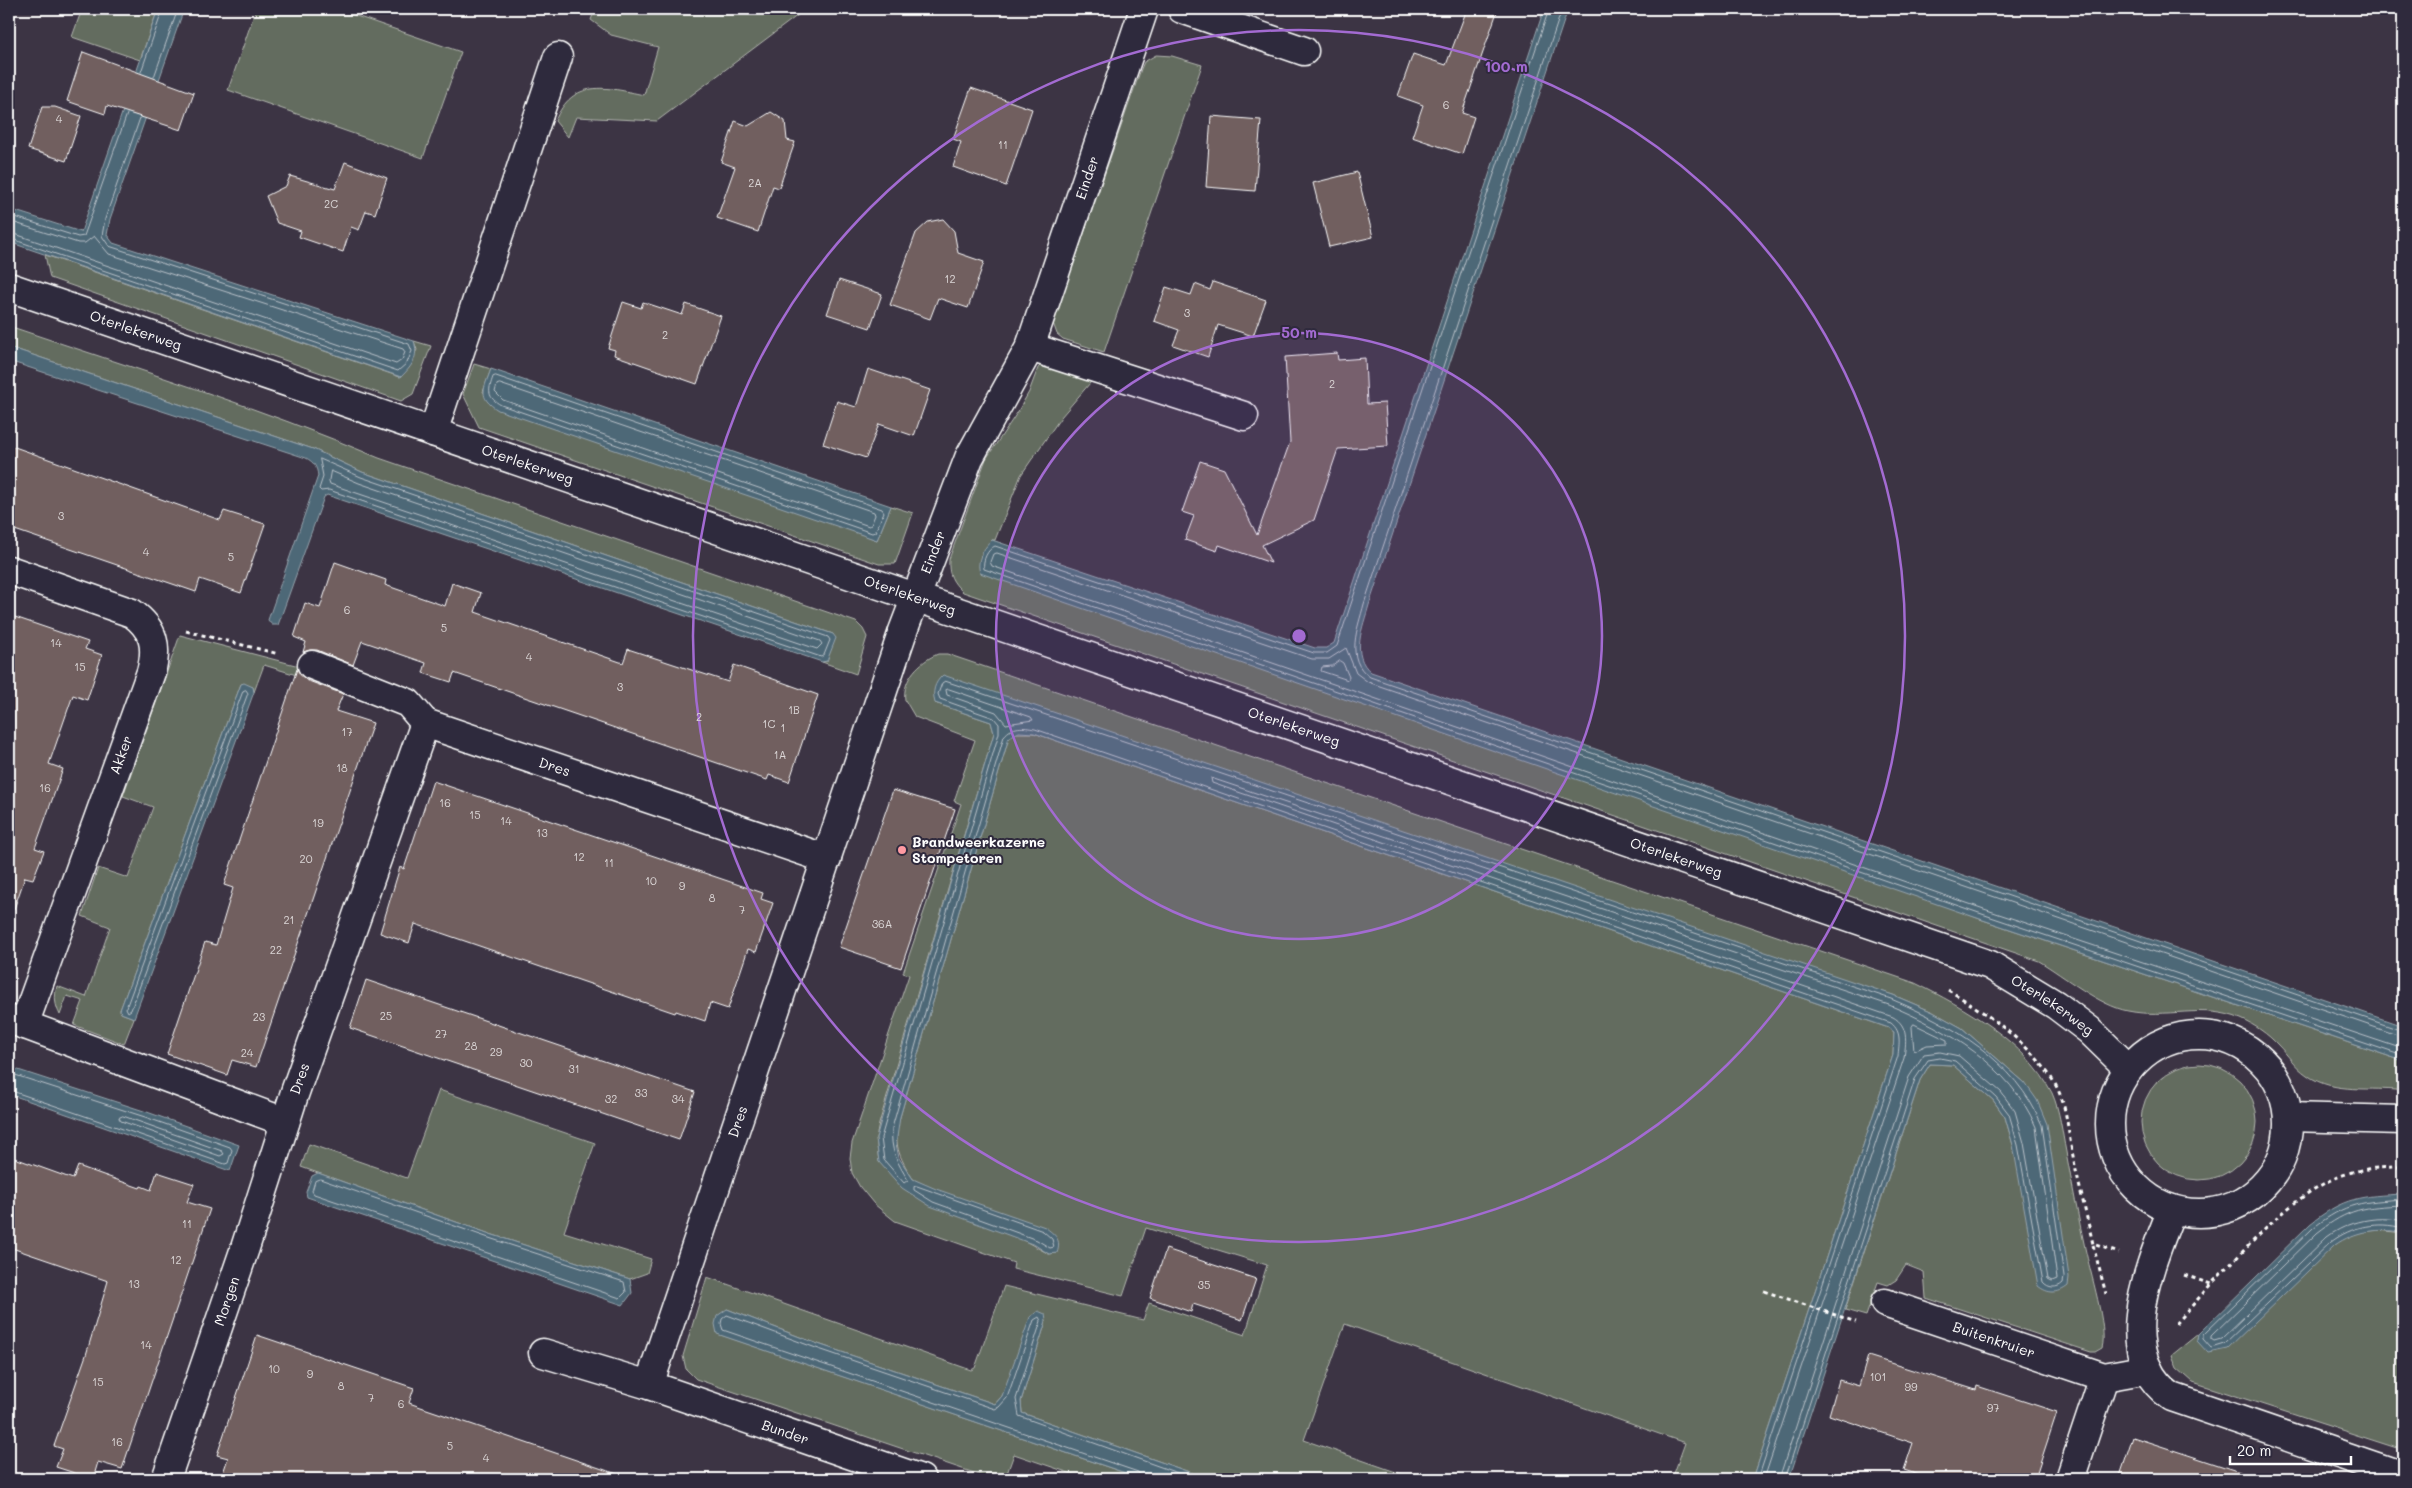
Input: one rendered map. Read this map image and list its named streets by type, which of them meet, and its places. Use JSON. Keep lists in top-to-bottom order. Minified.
{"streets":{"street":["Einder","Oterlekerweg","Akker","Dres","Morgen","Buitenkruier","Bunder"]},"crossings":[["Einder","Oterlekerweg"],["Einder","Dres"],["Oterlekerweg","Dres"],["Akker","Dres"],["Akker","Morgen"],["Dres","Morgen"],["Dres","Bunder"]],"places":["Brandweerkazerne Stompetoren"],"house_numbers":["6","4","11","2A","2C","12","3","2","2","3","4","5","6","5","14","4","15","3","1B","2","1C","1","17","1A","18","16","16","15","14","19","13","12","20","11","10","9","8","7","21","36A","22","25","23","27","28","29","24","30","31","33","32","34","11","12","13","35","14","10","9","101","15","8","99","7","6","97","16","5","4"],"scale_bar":"20 m","rings":["100 m","50 m"]}
